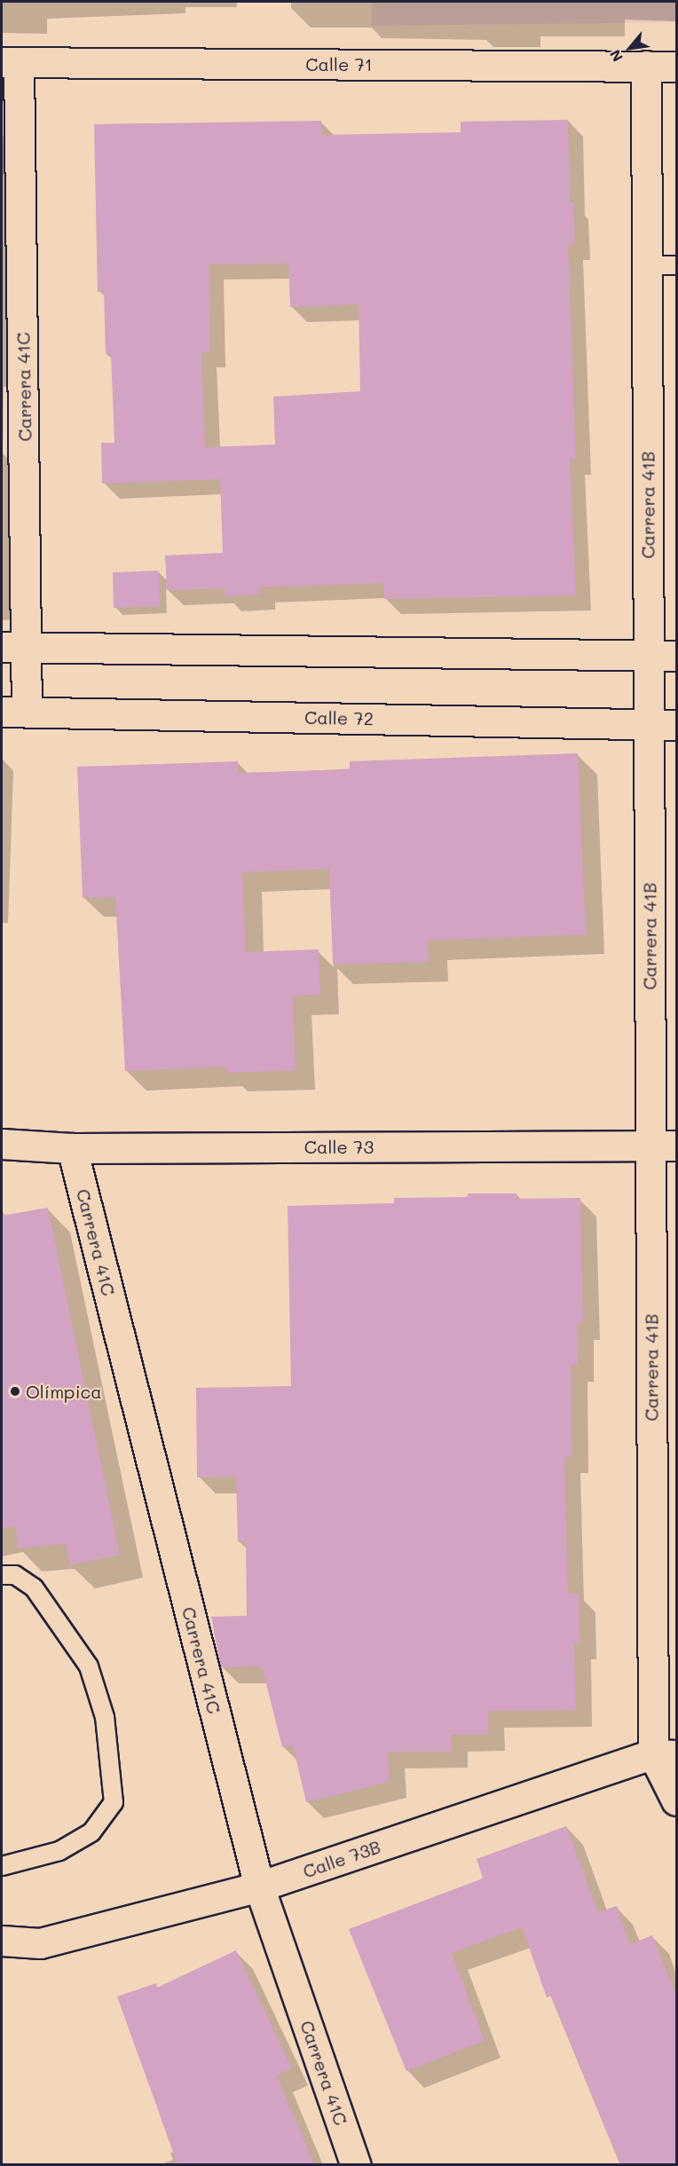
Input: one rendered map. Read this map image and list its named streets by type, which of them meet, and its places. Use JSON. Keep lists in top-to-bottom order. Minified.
{"streets":{"street":["Calle 71","Carrera 41C","Carrera 41B","Calle 72","Calle 73","Calle 73B"]},"crossings":[["Calle 71","Carrera 41C"],["Calle 71","Carrera 41B"],["Carrera 41C","Calle 72"],["Carrera 41C","Calle 73"],["Carrera 41C","Calle 73B"],["Carrera 41B","Calle 72"],["Carrera 41B","Calle 73"],["Carrera 41B","Calle 73B"]],"places":["Olímpica"],"north":"bottom left"}
